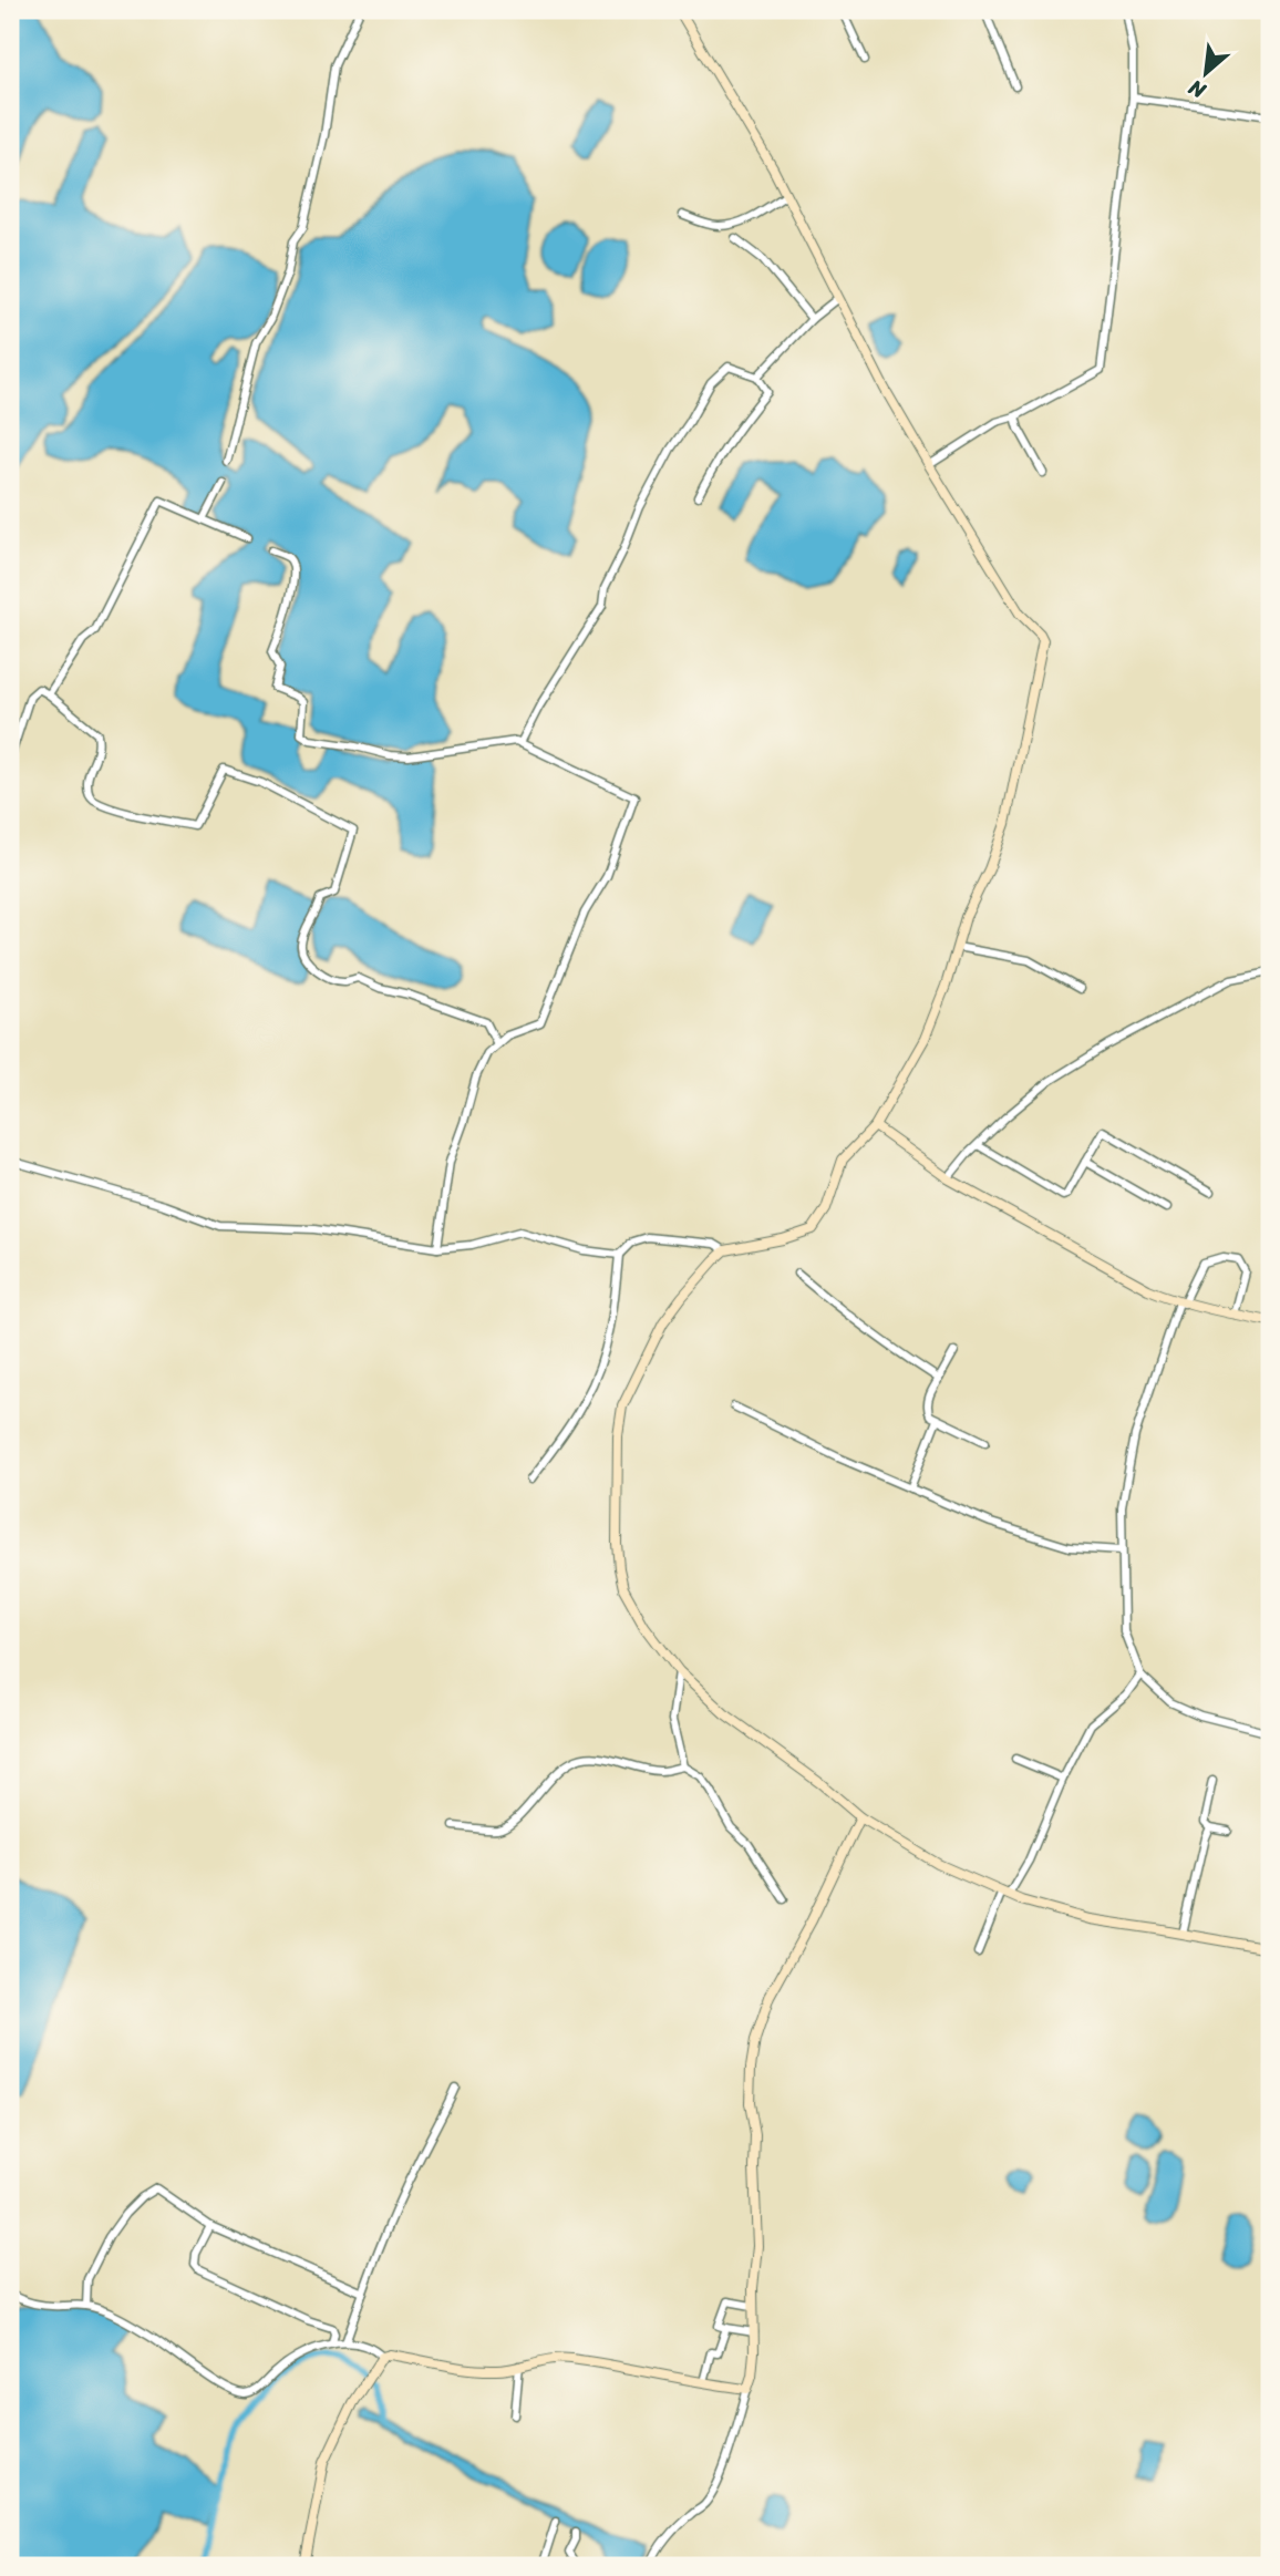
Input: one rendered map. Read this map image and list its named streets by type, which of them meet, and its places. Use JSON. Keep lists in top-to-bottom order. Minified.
{"north":"bottom left"}
